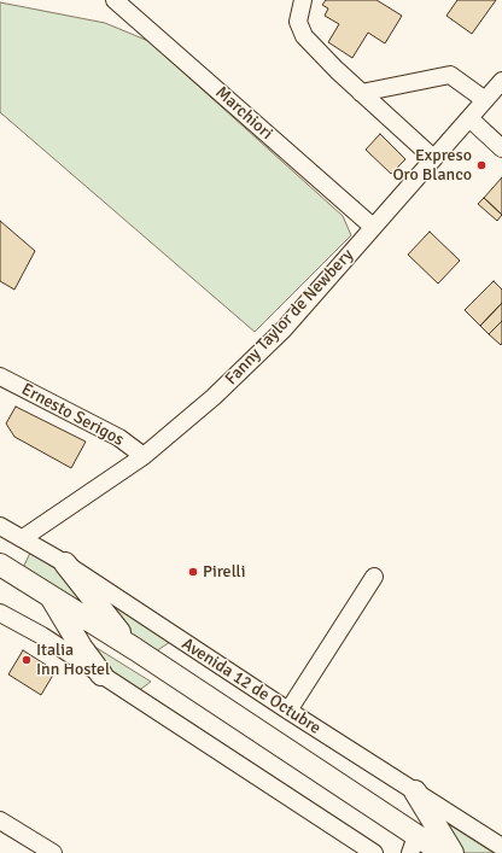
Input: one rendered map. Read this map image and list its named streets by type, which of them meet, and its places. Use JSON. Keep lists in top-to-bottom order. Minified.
{"streets":{"main road":["Avenida 12 de Octubre"],"street":["Marchiori","Fanny Taylor de Newbery","Ernesto Serigos"]},"crossings":[["Marchiori","Fanny Taylor de Newbery"],["Fanny Taylor de Newbery","Ernesto Serigos"],["Fanny Taylor de Newbery","Avenida 12 de Octubre"]],"places":["Expreso Oro Blanco","Pirelli","Italia Inn Hostel"]}
